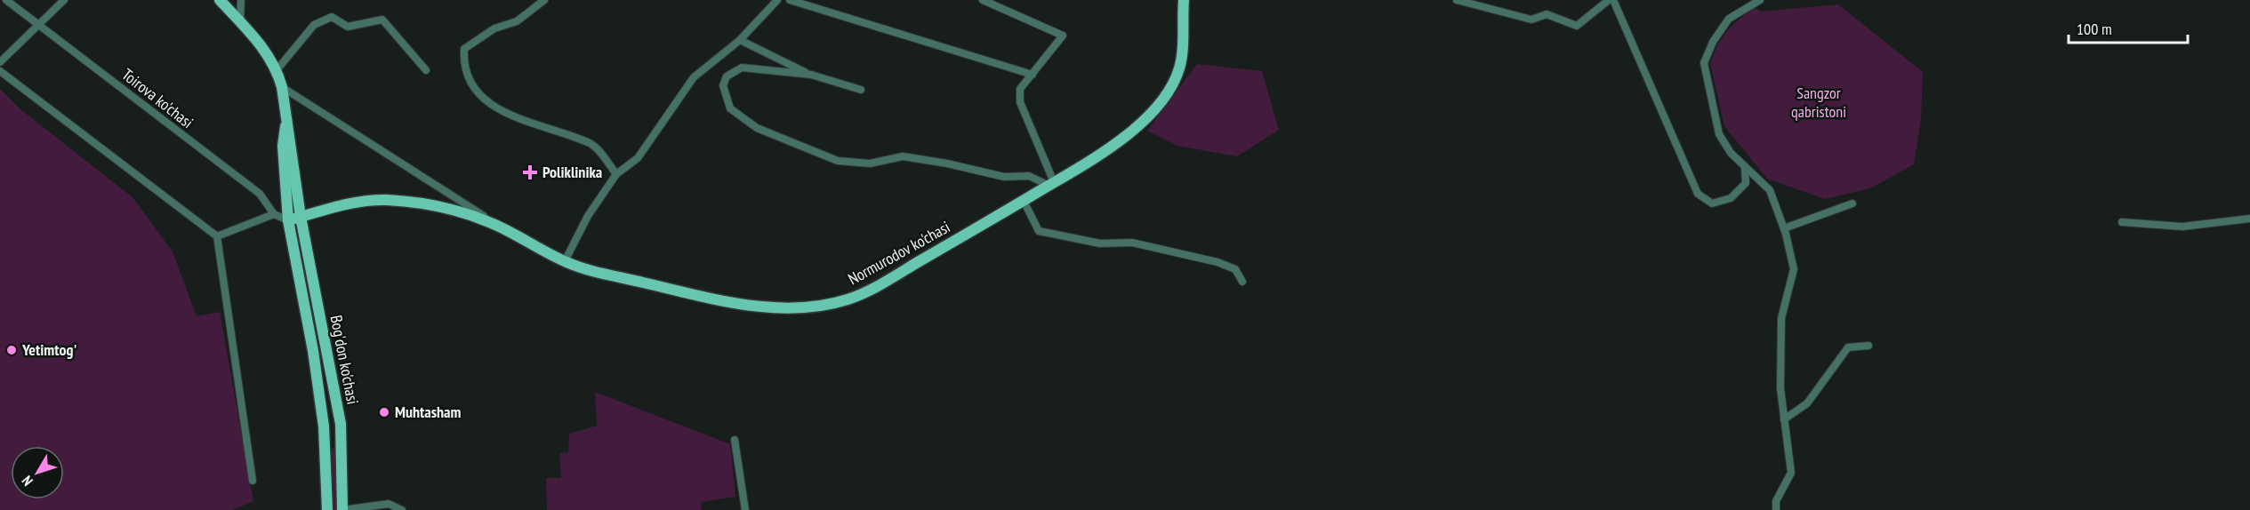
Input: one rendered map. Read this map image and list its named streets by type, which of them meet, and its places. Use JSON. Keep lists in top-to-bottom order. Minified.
{"streets":{"main road":["Normurodov ko'chasi","Bog'don ko'chasi"],"street":["Toirova ko'chasi"]},"crossings":[["Normurodov ko'chasi","Bog'don ko'chasi"]],"parks":["Sangzor qabristoni"],"places":{"health":["Poliklinika"],"other":["Yetimtog'","Muhtasham"]},"scale_bar":"100 m","north":"bottom left"}
